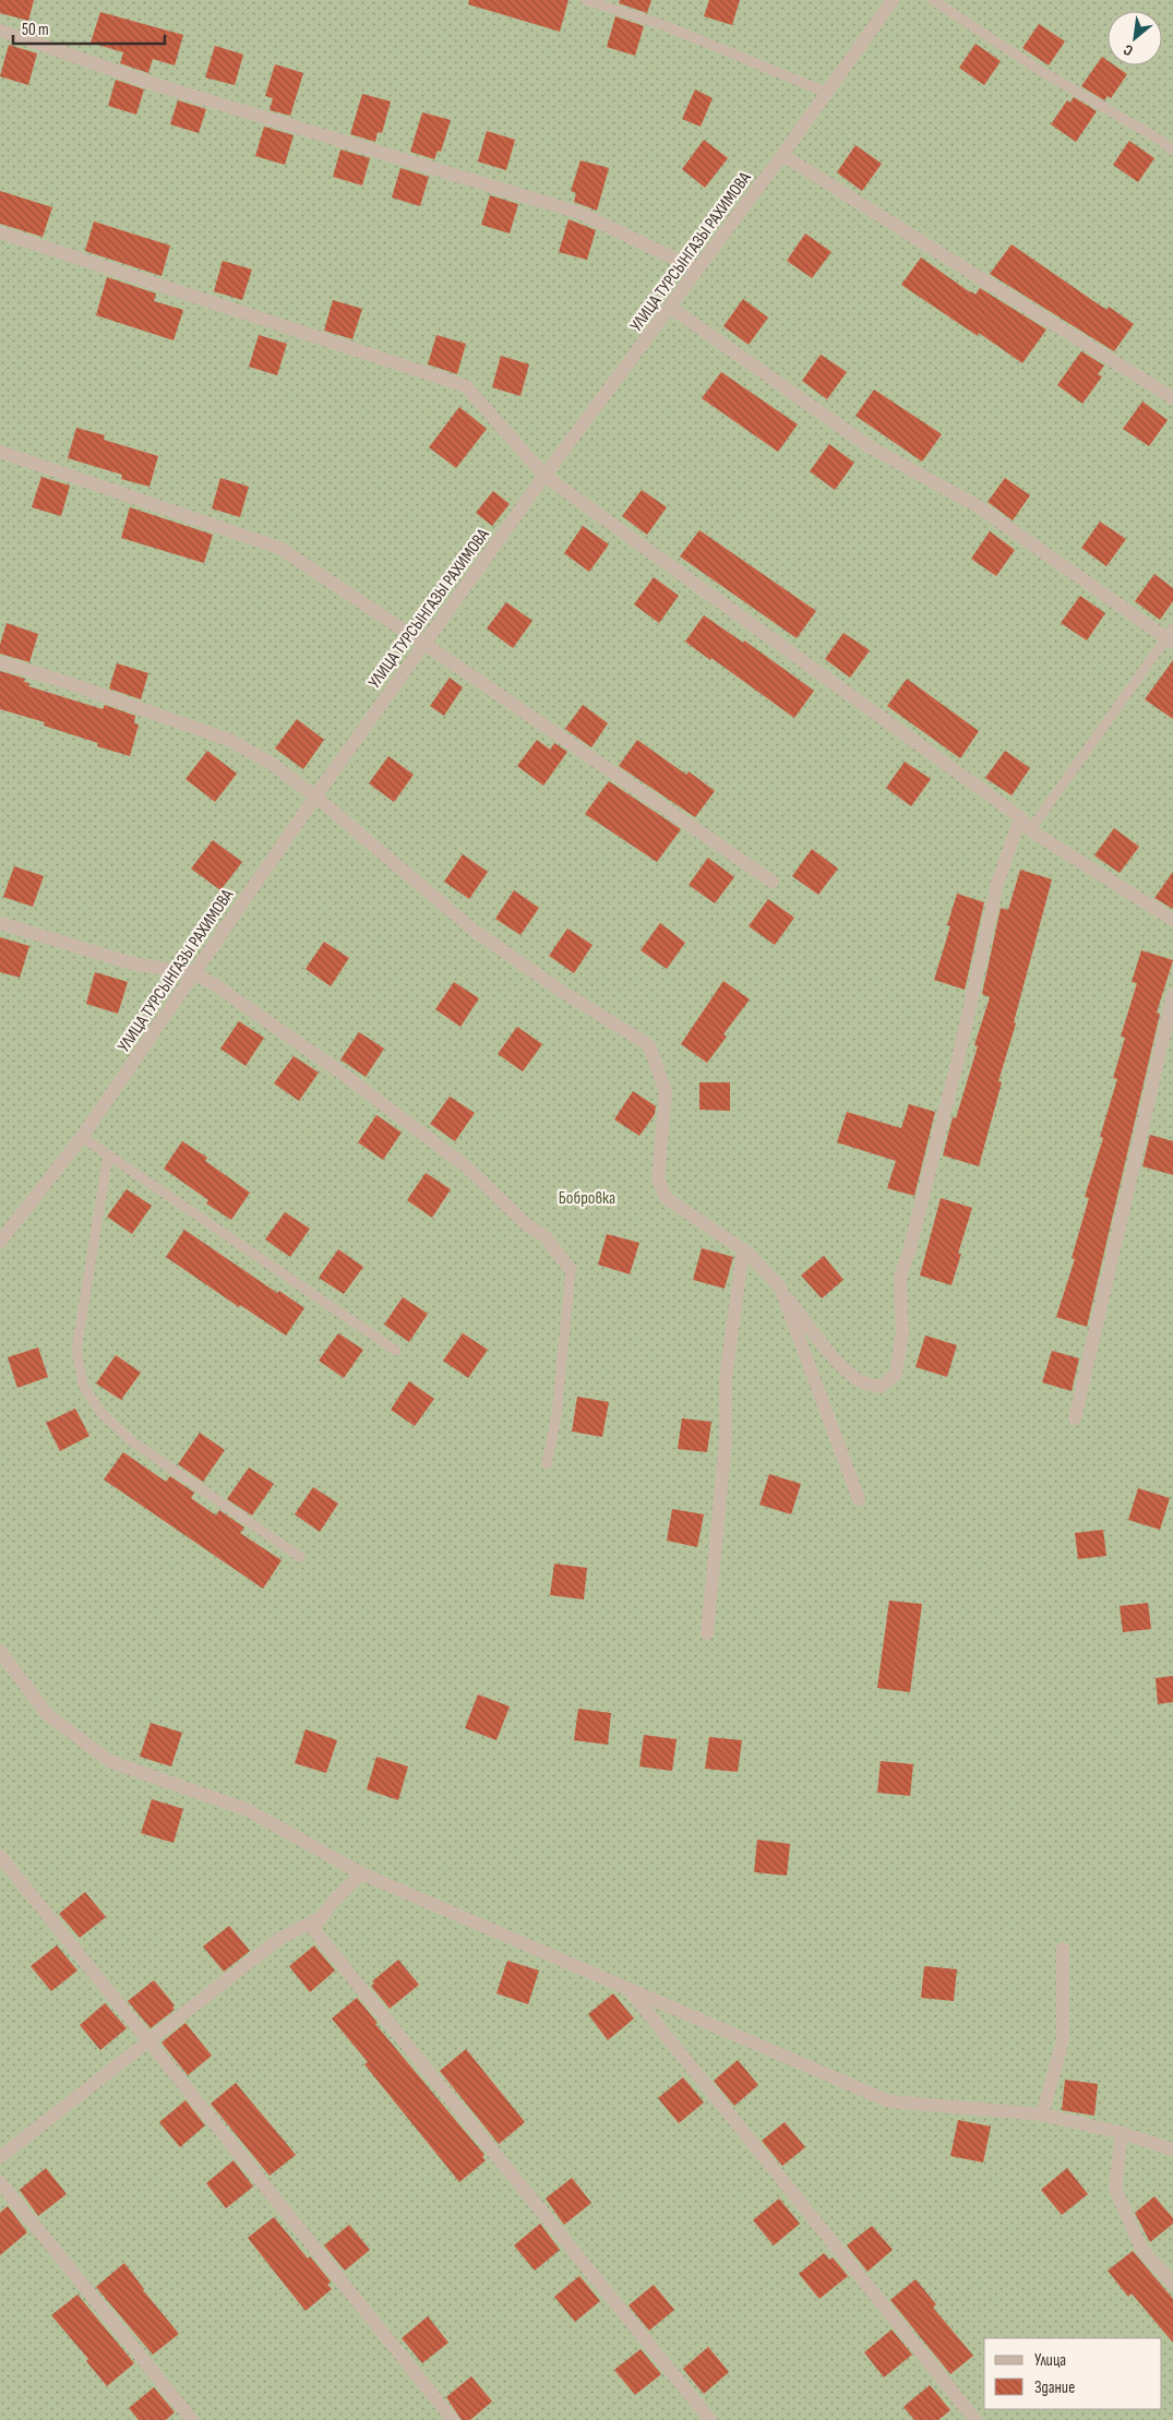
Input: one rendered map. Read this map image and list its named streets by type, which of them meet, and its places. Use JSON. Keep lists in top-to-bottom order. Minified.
{"streets":{"street":["УЛИЦА ТУРСЫНГАЗЫ РАХИМОВА"]},"parks":["Бобровка"],"legend":["Улица","Здание"],"scale_bar":"50 m","north":"bottom left"}
